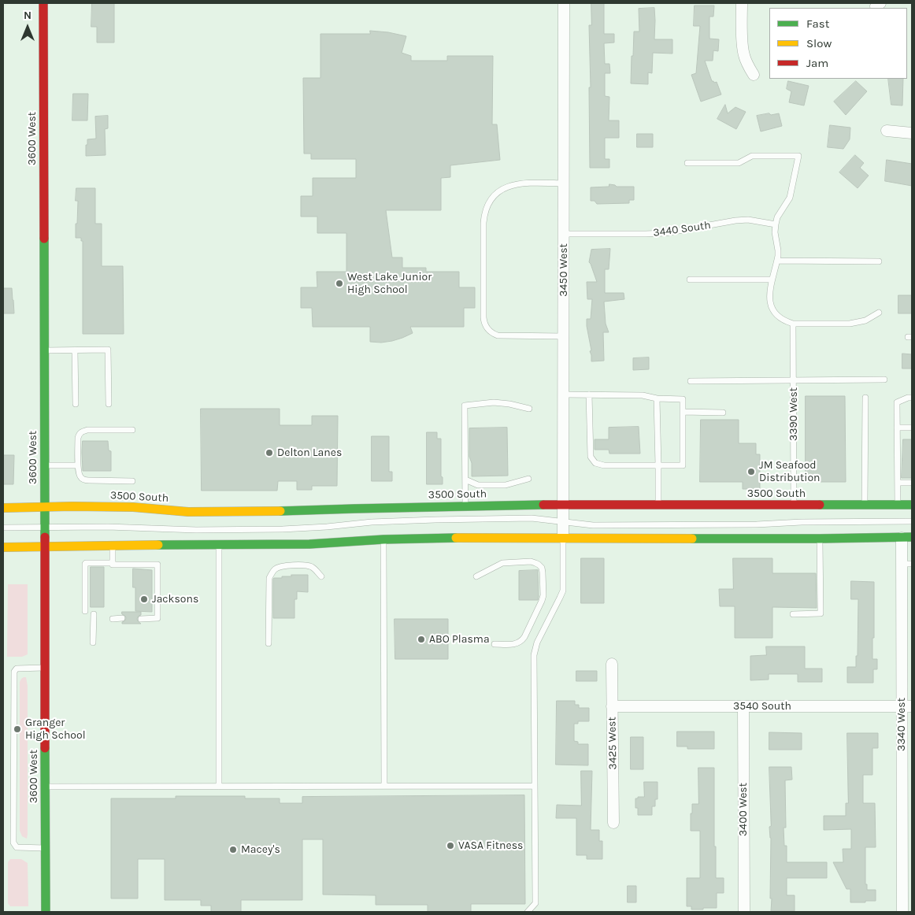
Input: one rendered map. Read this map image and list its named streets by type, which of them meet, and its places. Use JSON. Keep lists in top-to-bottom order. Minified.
{"streets":{"main road":["3600 West","3500 South"],"street":["3450 West","3540 South","3340 West","3425 West","3400 West"],"lane":["3440 South","3390 West"]},"crossings":[["3600 West","3500 South"],["3440 South","3450 West"],["3450 West","3500 South"],["3390 West","3500 South"],["3540 South","3340 West"],["3540 South","3425 West"],["3540 South","3400 West"]],"places":["West Lake Junior High School","Delton Lanes","JM Seafood Distribution","Jacksons","ABO Plasma","Granger High School","VASA Fitness","Macey's"],"legend":["Fast","Slow","Jam"],"north":"top"}
